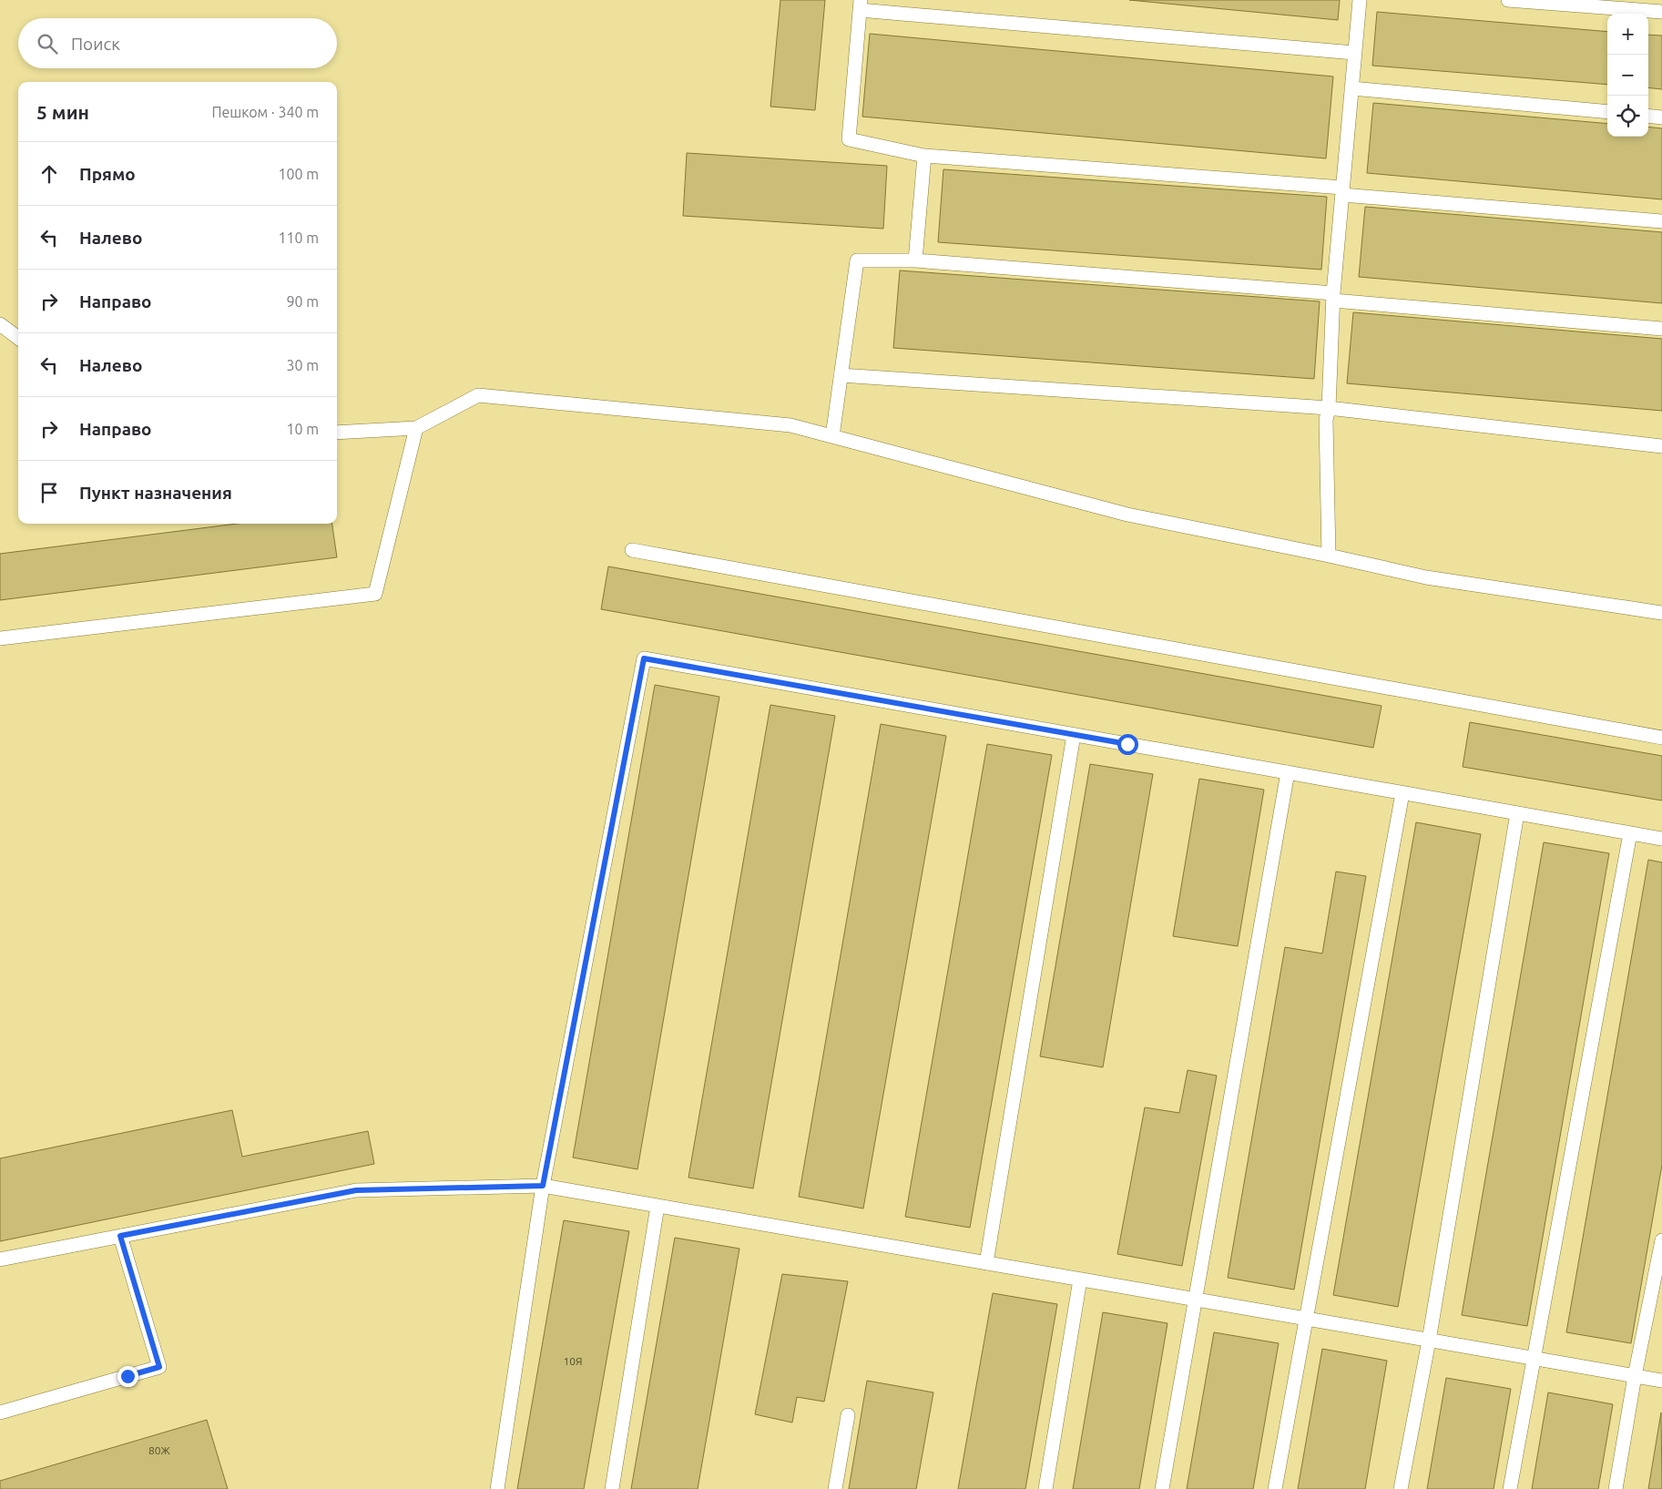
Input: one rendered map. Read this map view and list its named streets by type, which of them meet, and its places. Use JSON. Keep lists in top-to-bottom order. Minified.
{"house_numbers":["10Я","80Ж"],"page":{"map_buttons":["+","−"],"search":"Поиск","heading":["5 мин","Пешком · 340 m"],"list":[["Прямо","100 m"],["Налево","110 m"],["Направо","90 m"],["Налево","30 m"],["Направо","10 m"],"Пункт назначения"]}}
